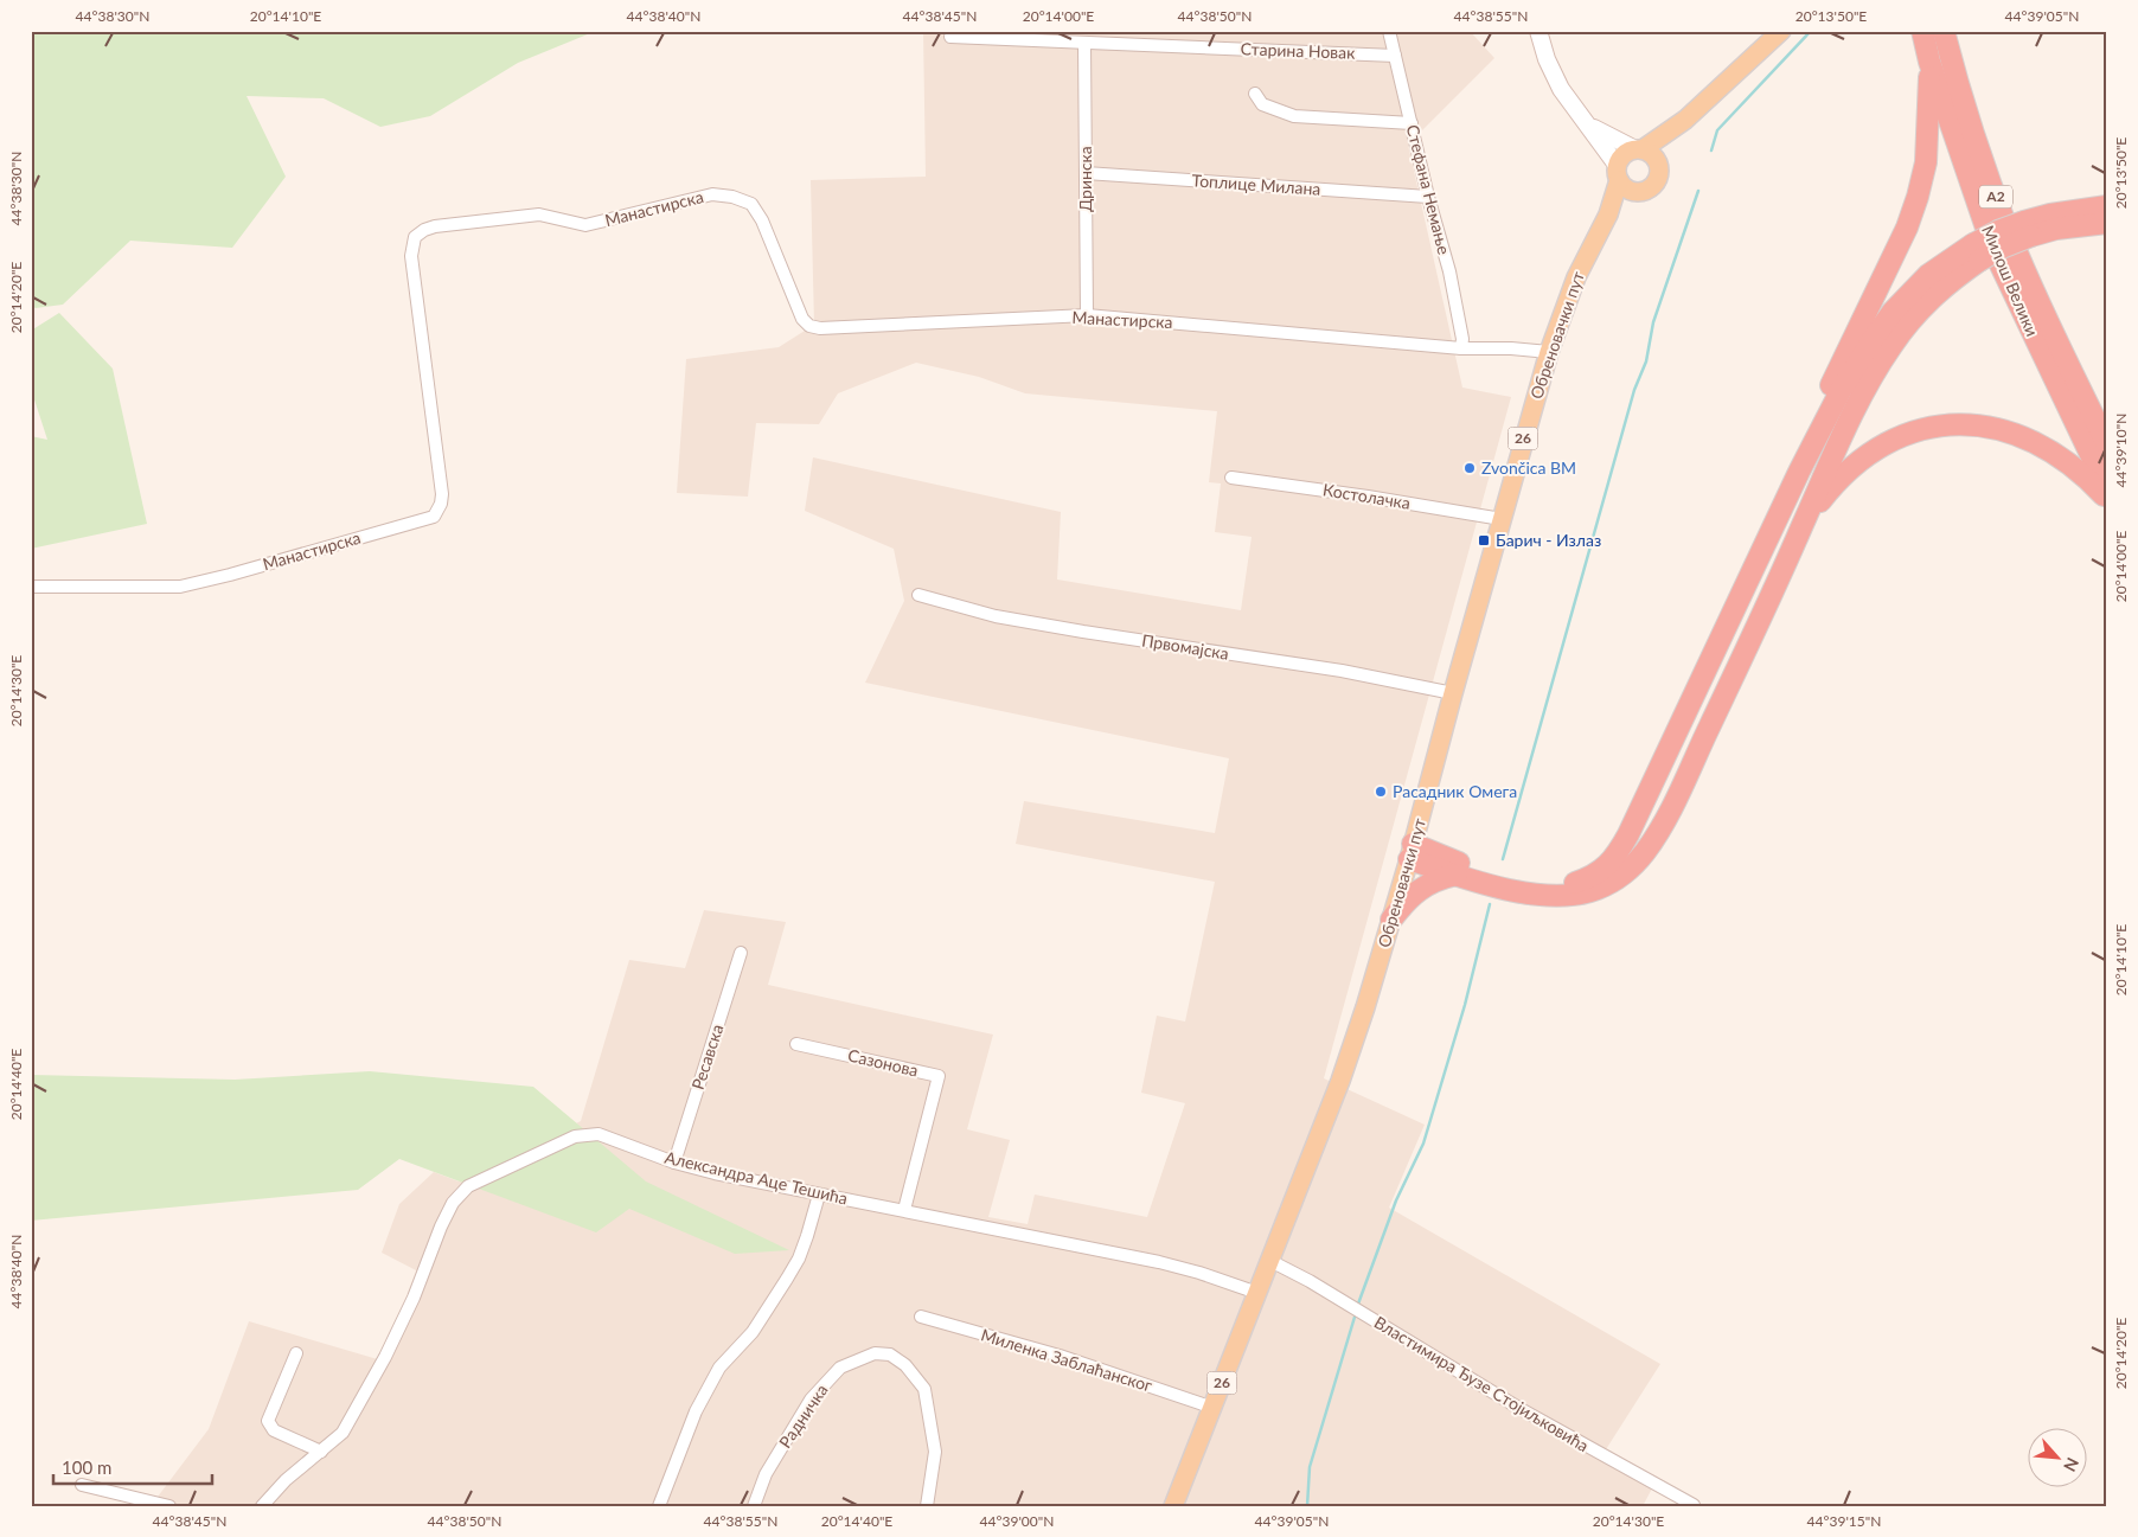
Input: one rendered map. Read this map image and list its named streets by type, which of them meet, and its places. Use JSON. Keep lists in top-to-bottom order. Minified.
{"streets":{"highway":["A2","Милош Велики"],"main road":["Обреновачки пут","26"],"street":["Старина Новак","Дринска","Топлице Милана","Стефана Немање","Манастирска","Костолачка","Првомајска","Ресавска","Сазонова","Александра Аце Тешића","Миленка Заблаћанског","Властимира Ђузе Стојиљковића","Радничка"]},"crossings":[["Старина Новак","Дринска"],["Старина Новак","Стефана Немање"],["Дринска","Топлице Милана"],["Дринска","Манастирска"],["Топлице Милана","Стефана Немање"],["Стефана Немање","Манастирска"],["Манастирска","Обреновачки пут"],["Обреновачки пут","26"],["Обреновачки пут","Костолачка"],["Обреновачки пут","Првомајска"],["Обреновачки пут","Александра Аце Тешића"],["Обреновачки пут","Миленка Заблаћанског"],["Обреновачки пут","Властимира Ђузе Стојиљковића"],["Ресавска","Александра Аце Тешића"],["Сазонова","Александра Аце Тешића"]],"places":{"other":["Zvončica BM","Расадник Омега"],"transit":["Барич - Излаз"]},"scale_bar":"100 m","north":"bottom right","coordinates":["44°38'30\"N","20°14'10\"E","44°38'40\"N","44°38'45\"N","20°14'00\"E","44°38'50\"N","44°38'55\"N","20°13'50\"E","44°39'05\"N","20°14'20\"E","44°39'10\"N","20°14'30\"E","20°14'40\"E","44°39'00\"N","44°39'15\"N"]}
